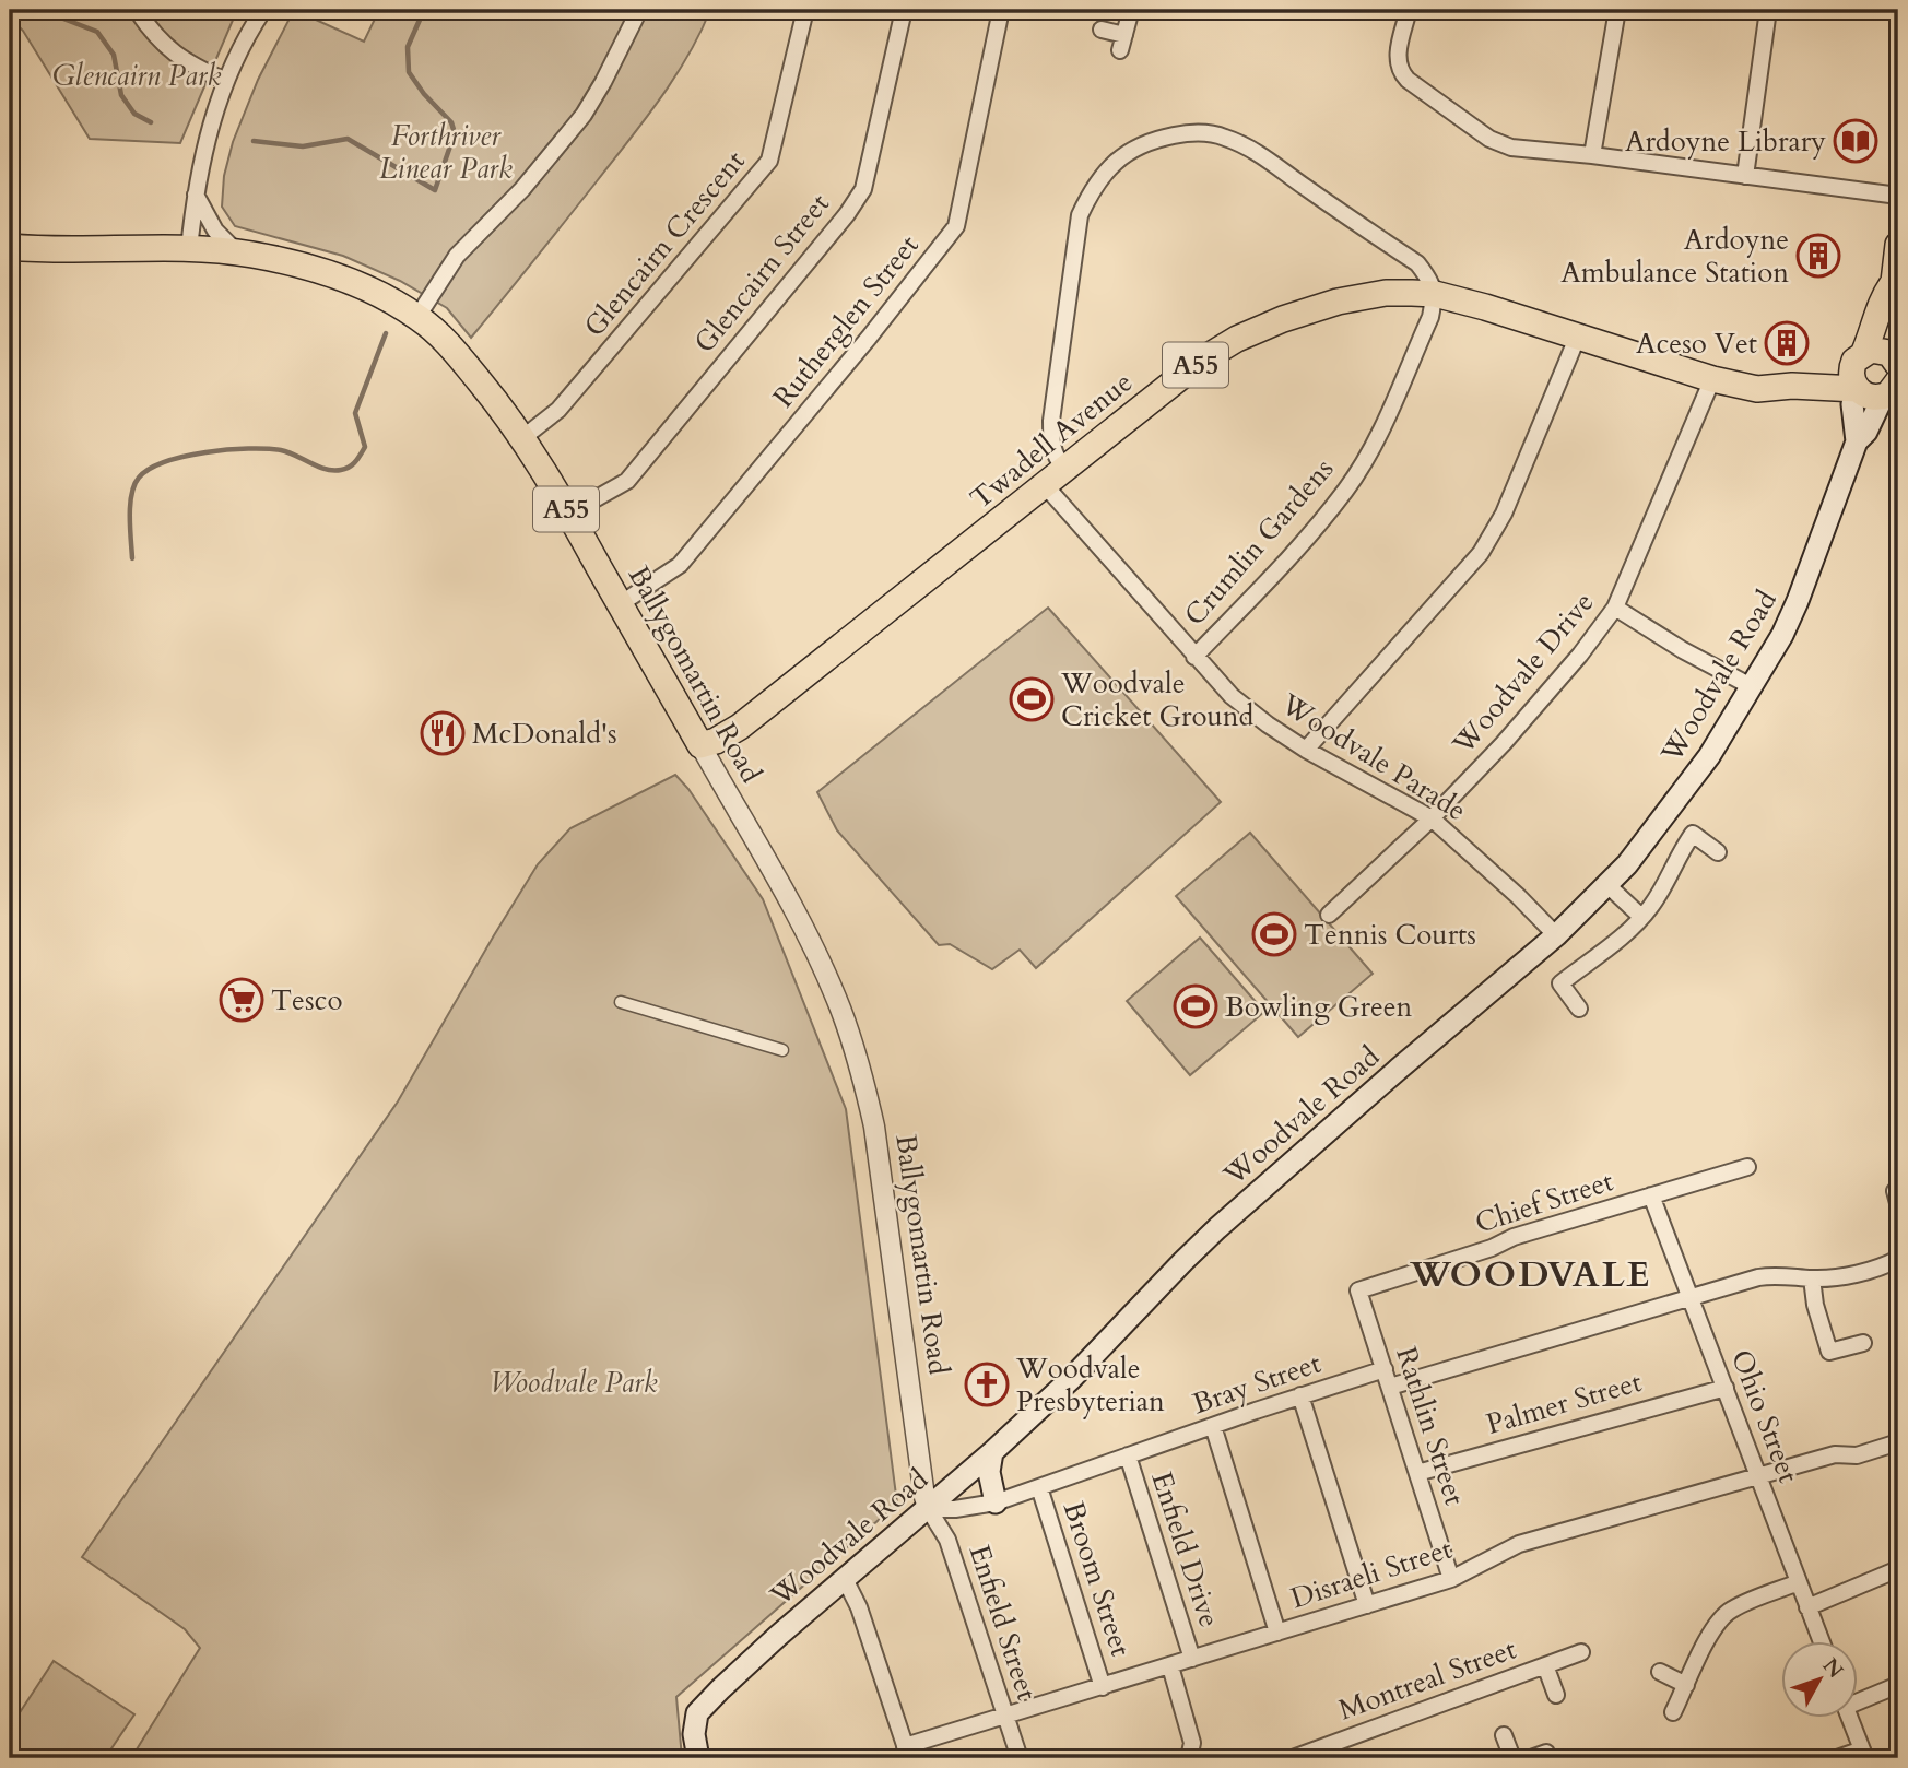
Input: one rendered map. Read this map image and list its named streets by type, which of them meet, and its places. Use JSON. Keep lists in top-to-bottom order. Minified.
{"streets":{"highway":["A55","Twadell Avenue","Ballygomartin Road"],"main road":["Woodvale Road"],"street":["Glencairn Crescent","Glencairn Street","Rutherglen Street","Crumlin Gardens","Woodvale Drive","Woodvale Parade","Chief Street","Bray Street","Palmer Street","Ohio Street","Rathlin Street","Enfield Drive","Disraeli Street","Broom Street","Enfield Street","Montreal Street"]},"crossings":[["Glencairn Crescent","Ballygomartin Road"],["Glencairn Street","Ballygomartin Road"],["Rutherglen Street","Ballygomartin Road"],["Twadell Avenue","Crumlin Gardens"],["Twadell Avenue","Woodvale Drive"],["Twadell Avenue","Ballygomartin Road"],["Twadell Avenue","Woodvale Road"],["Twadell Avenue","Woodvale Parade"],["Crumlin Gardens","Woodvale Parade"],["Woodvale Drive","Woodvale Parade"],["Ballygomartin Road","Woodvale Road"],["Ballygomartin Road","Bray Street"],["Ballygomartin Road","Enfield Street"],["Woodvale Road","Woodvale Parade"],["Woodvale Road","Bray Street"],["Woodvale Road","Enfield Street"],["Chief Street","Ohio Street"],["Chief Street","Rathlin Street"],["Bray Street","Rathlin Street"],["Bray Street","Enfield Drive"],["Bray Street","Broom Street"],["Bray Street","Enfield Street"],["Palmer Street","Ohio Street"],["Palmer Street","Rathlin Street"],["Ohio Street","Disraeli Street"],["Rathlin Street","Disraeli Street"],["Enfield Drive","Disraeli Street"],["Disraeli Street","Broom Street"],["Disraeli Street","Enfield Street"]],"districts":["WOODVALE"],"parks":["Glencairn Park","Forthriver Linear Park","Woodvale Park"],"places":{"library":["Ardoyne Library"],"building":["Ardoyne Ambulance Station","Aceso Vet"],"sports":["Woodvale Cricket Ground","Tennis Courts","Bowling Green"],"restaurant":["McDonald's"],"supermarket":["Tesco"],"church":["Woodvale Presbyterian"]},"north":"top right"}
